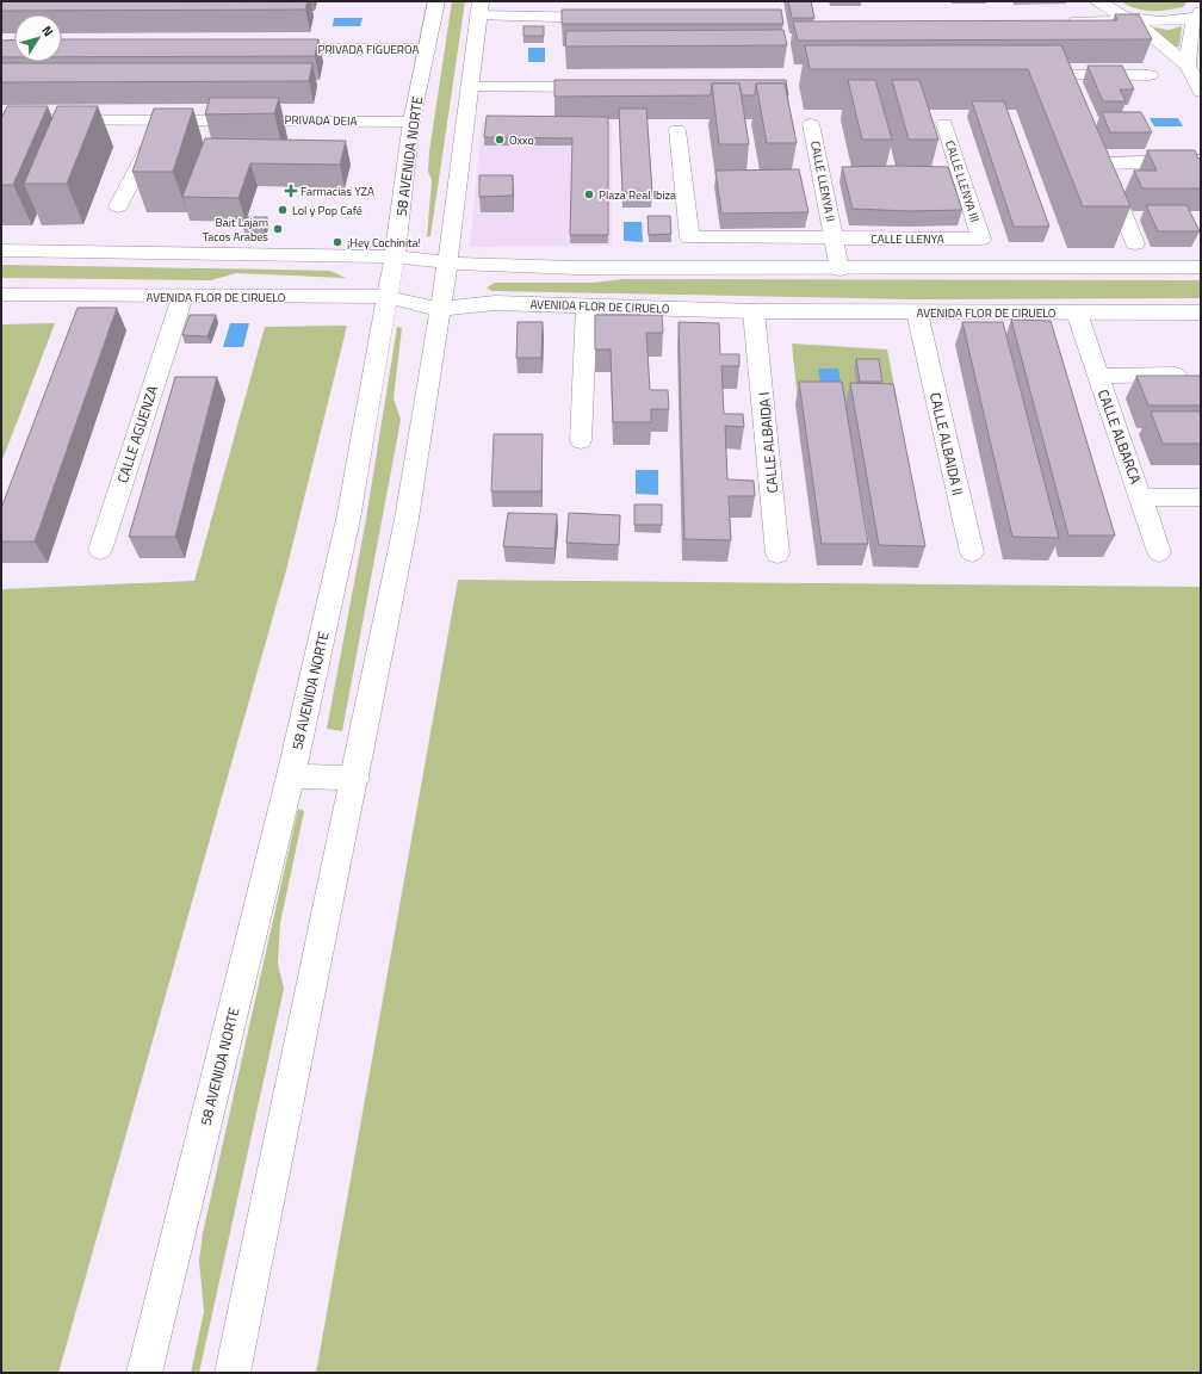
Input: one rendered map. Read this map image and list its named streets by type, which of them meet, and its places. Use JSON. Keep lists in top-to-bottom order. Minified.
{"streets":{"main road":["PRIVADA FIGUEROA","PRIVADA DEIA","58 AVENIDA NORTE","CALLE LLENYA II","CALLE LLENYA III","CALLE LLENYA","AVENIDA FLOR DE CIRUELO","CALLE AGUENZA","CALLE ALBARCA","CALLE ALBAIDA I","CALLE ALBAIDA II"]},"crossings":[["PRIVADA FIGUEROA","58 AVENIDA NORTE"],["PRIVADA DEIA","58 AVENIDA NORTE"],["58 AVENIDA NORTE","AVENIDA FLOR DE CIRUELO"],["CALLE LLENYA II","CALLE LLENYA"],["CALLE LLENYA III","CALLE LLENYA"],["AVENIDA FLOR DE CIRUELO","CALLE AGUENZA"],["AVENIDA FLOR DE CIRUELO","CALLE ALBARCA"],["AVENIDA FLOR DE CIRUELO","CALLE ALBAIDA I"],["AVENIDA FLOR DE CIRUELO","CALLE ALBAIDA II"]],"places":{"other":["Oxxo","Plaza Real Ibiza","Lol y Pop Café","Bait Lajam Tacos Arabes","¡Hey Cochinita!"],"health":["Farmacias YZA"]},"north":"top right"}
